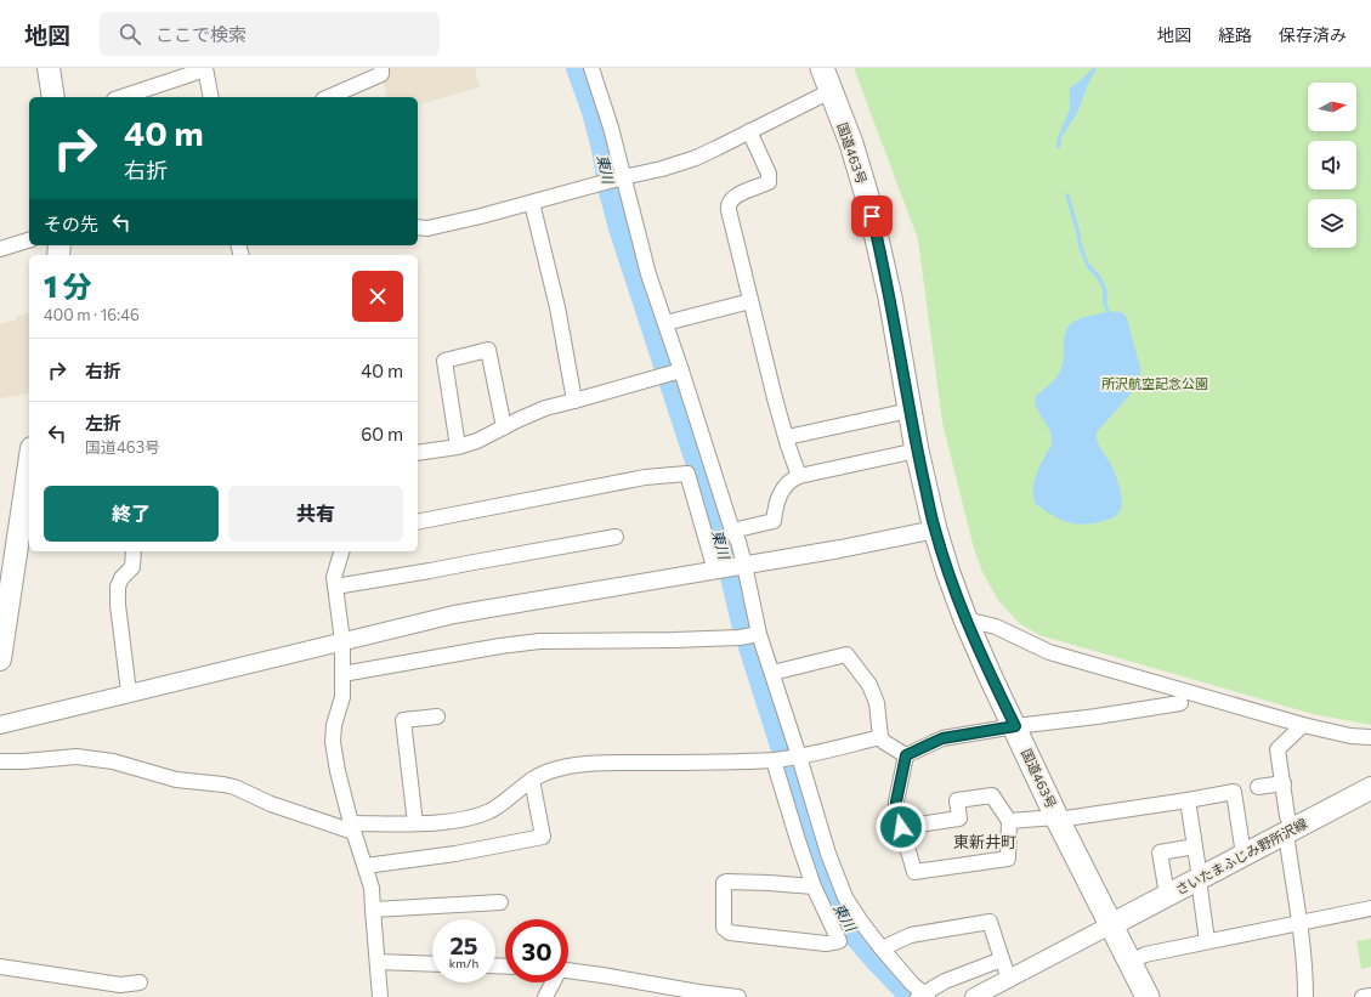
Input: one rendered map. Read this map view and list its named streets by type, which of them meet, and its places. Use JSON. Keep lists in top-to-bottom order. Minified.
{"streets":{"highway":["国道463号"],"main road":["さいたまふじみ野所沢線"]},"crossings":[["国道463号","さいたまふじみ野所沢線"]],"districts":["東新井町"],"water":["東川"],"parks":["所沢航空記念公園"],"north":"right","page":{"header":"地図","search":"ここで検索","nav":["地図","経路","保存済み"],"turn":["40 m","右折"],"then":"その先","heading":["1 分","400 m · 16:46"],"list":[{"name":"右折","value":"40 m"},{"name":"左折","note":"国道463号","value":"60 m"}],"buttons":["終了","共有"],"speed":"25 km/h","limit":"30"}}
